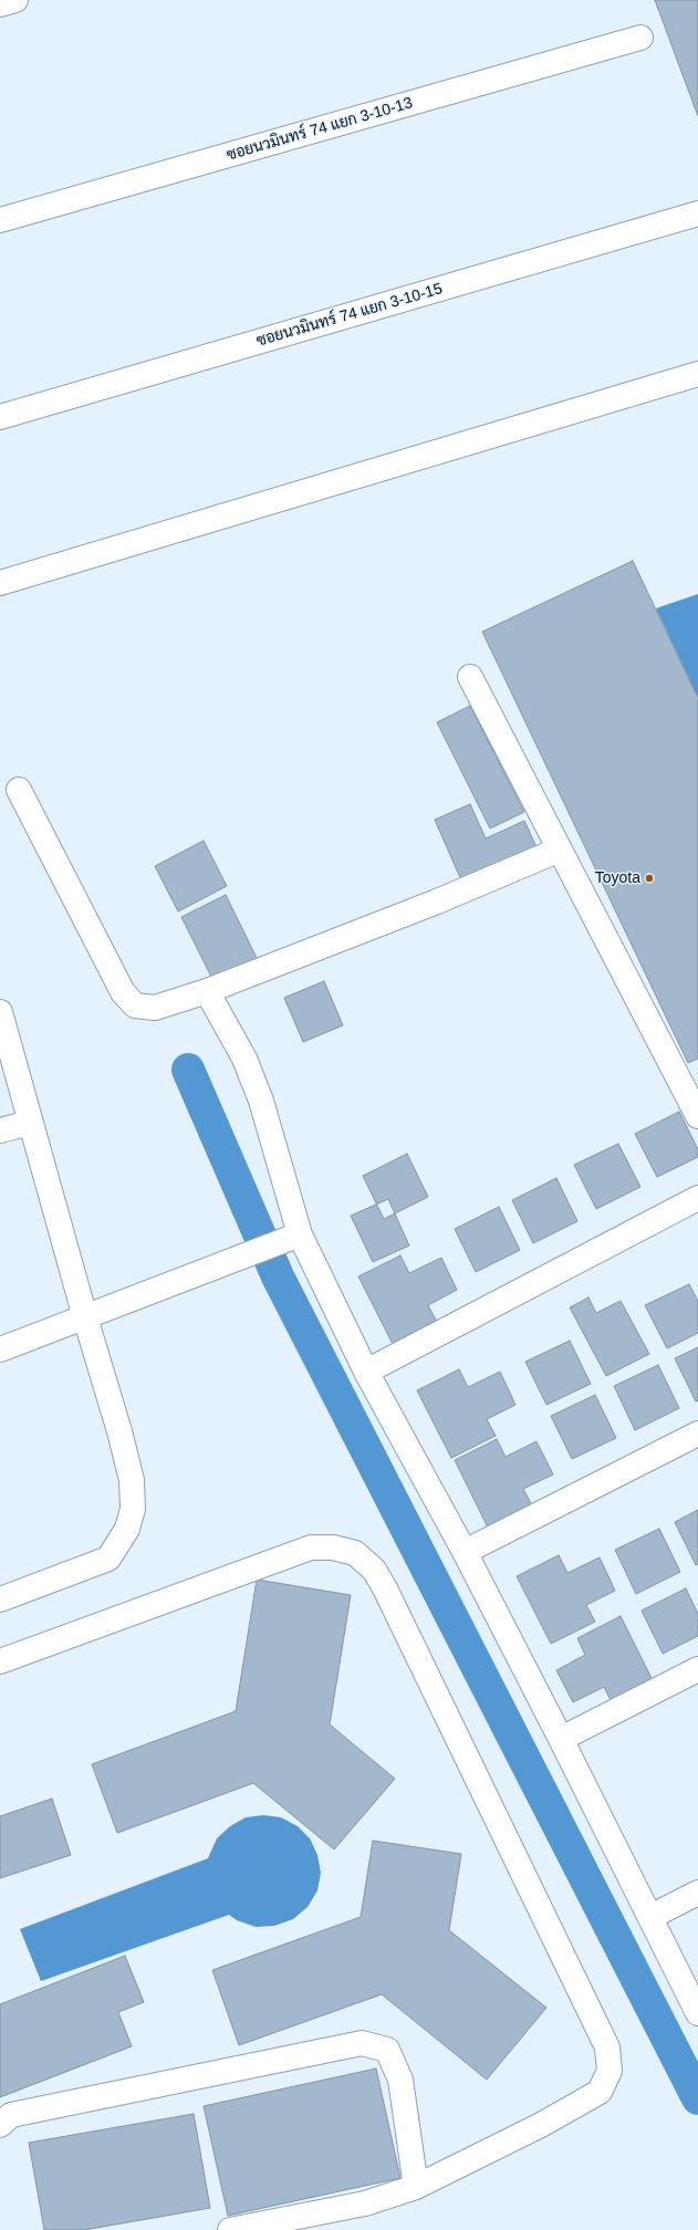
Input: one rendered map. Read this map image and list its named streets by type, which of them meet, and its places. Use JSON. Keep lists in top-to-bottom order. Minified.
{"streets":{"street":["ซอยนวมินทร์ 74 แยก 3-10-13","ซอยนวมินทร์ 74 แยก 3-10-15"]},"places":["Toyota"]}
